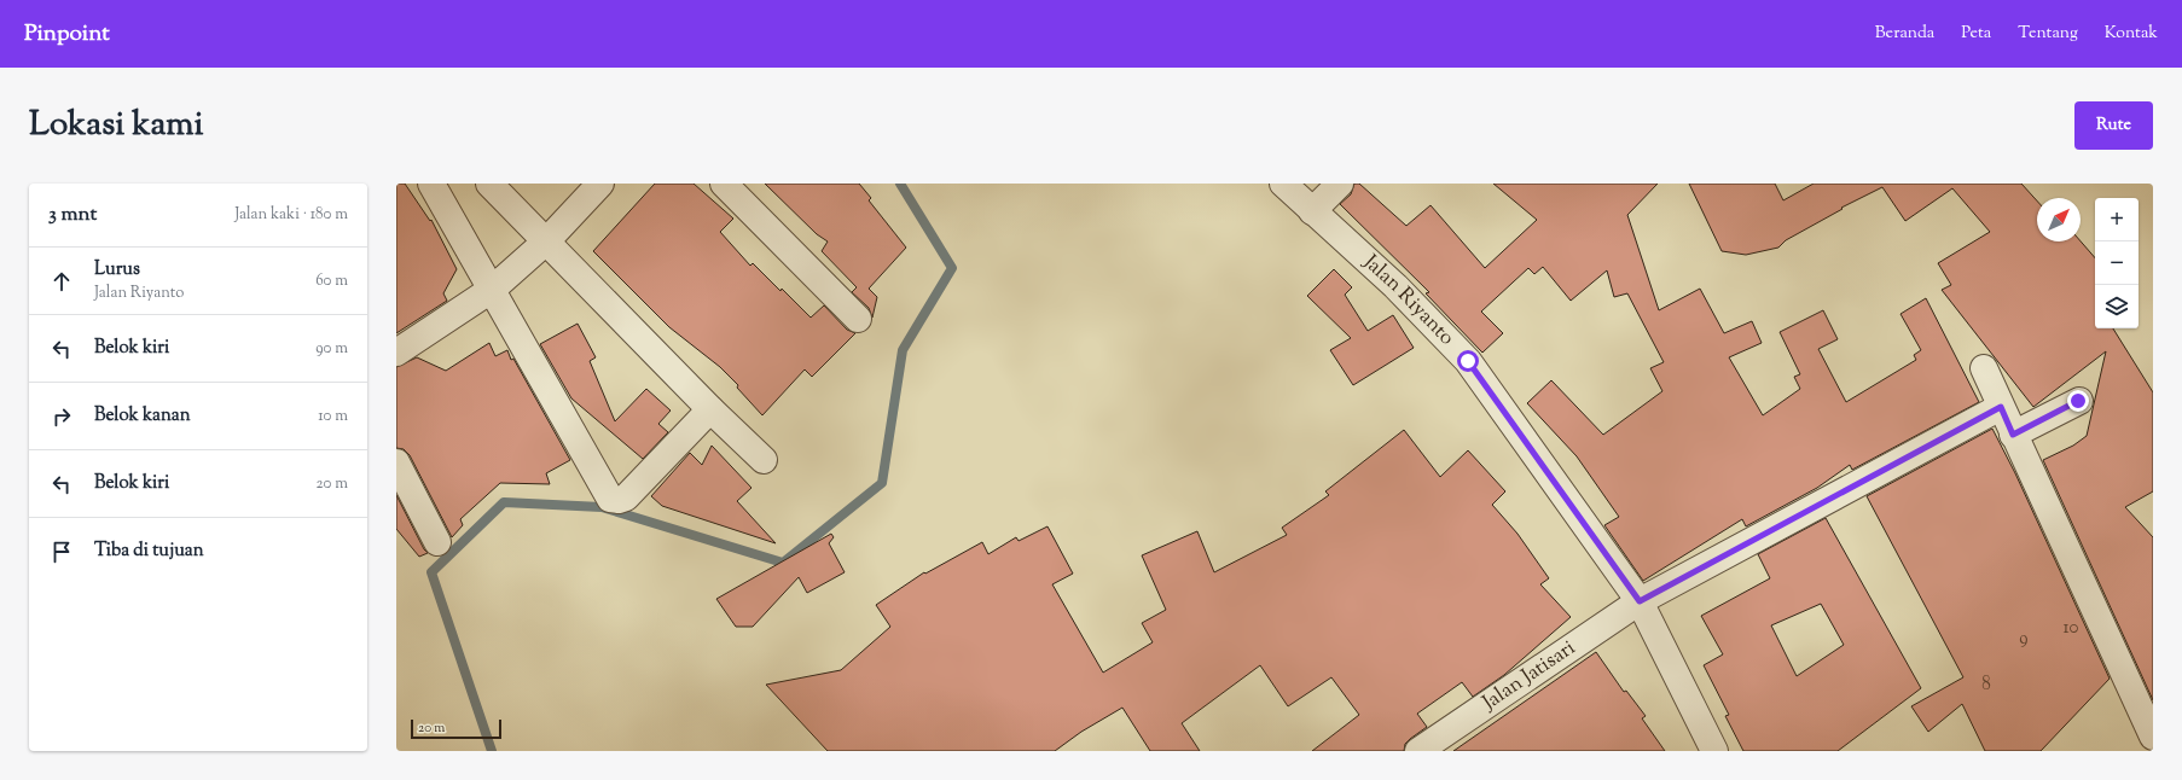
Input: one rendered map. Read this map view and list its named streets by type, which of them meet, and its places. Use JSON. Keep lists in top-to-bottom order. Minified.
{"streets":{"street":["Jalan Riyanto","Jalan Jatisari"]},"crossings":[["Jalan Riyanto","Jalan Jatisari"]],"house_numbers":["10","9","8"],"scale_bar":"20 m","north":"top right","page":{"header":"Pinpoint","nav":["Beranda","Peta","Tentang","Kontak"],"title":"Lokasi kami","buttons":"Rute","heading":["3 mnt","Jalan kaki · 180 m"],"map_buttons":["+","−"],"list":[["Lurus","Jalan Riyanto","60 m"],["Belok kiri","90 m"],["Belok kanan","10 m"],["Belok kiri","20 m"],"Tiba di tujuan"],"scale":"20 m"}}
